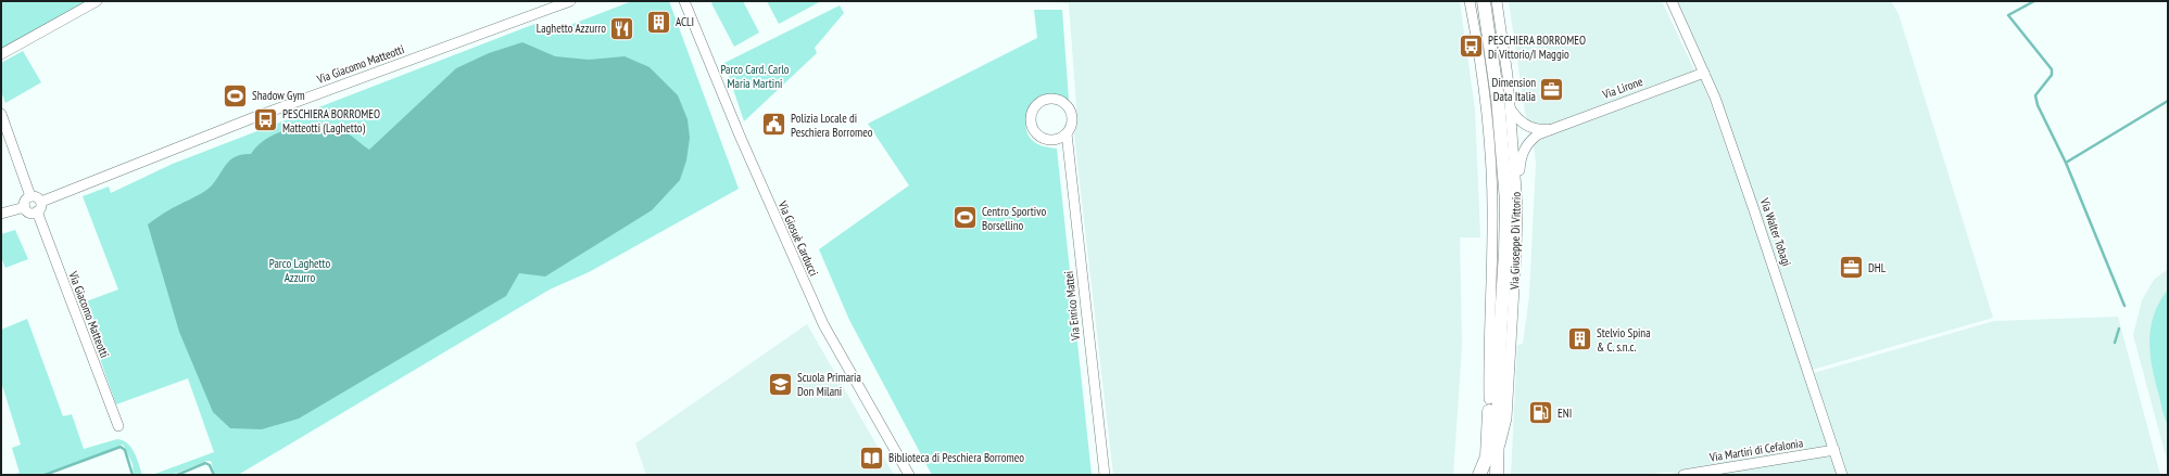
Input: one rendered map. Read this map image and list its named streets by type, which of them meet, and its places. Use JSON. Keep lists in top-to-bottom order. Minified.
{"streets":{"main road":["Via Giuseppe Di Vittorio"],"street":["Via Giacomo Matteotti","Via Lirone","Via Walter Tobagi","Via Giosuè Carducci","Via Enrico Mattei","Via Martiri di Cefalonia"]},"crossings":[["Via Lirone","Via Walter Tobagi"],["Via Lirone","Via Giuseppe Di Vittorio"],["Via Walter Tobagi","Via Martiri di Cefalonia"]],"parks":["Parco Card. Carlo Maria Martini","Parco Laghetto Azzurro"],"places":{"building":["ACLI","Stelvio Spina & C. s.n.c."],"restaurant":["Laghetto Azzurro"],"bus stop":["PESCHIERA BORROMEO Di Vittorio/I Maggio","PESCHIERA BORROMEO Matteotti (Laghetto)"],"office":["Dimension Data Italia","DHL"],"sports":["Shadow Gym","Centro Sportivo Borsellino"],"public building":["Polizia Locale di Peschiera Borromeo"],"school or university":["Scuola Primaria Don Milani"],"fuel station":["ENI"],"library":["Biblioteca di Peschiera Borromeo"]}}
